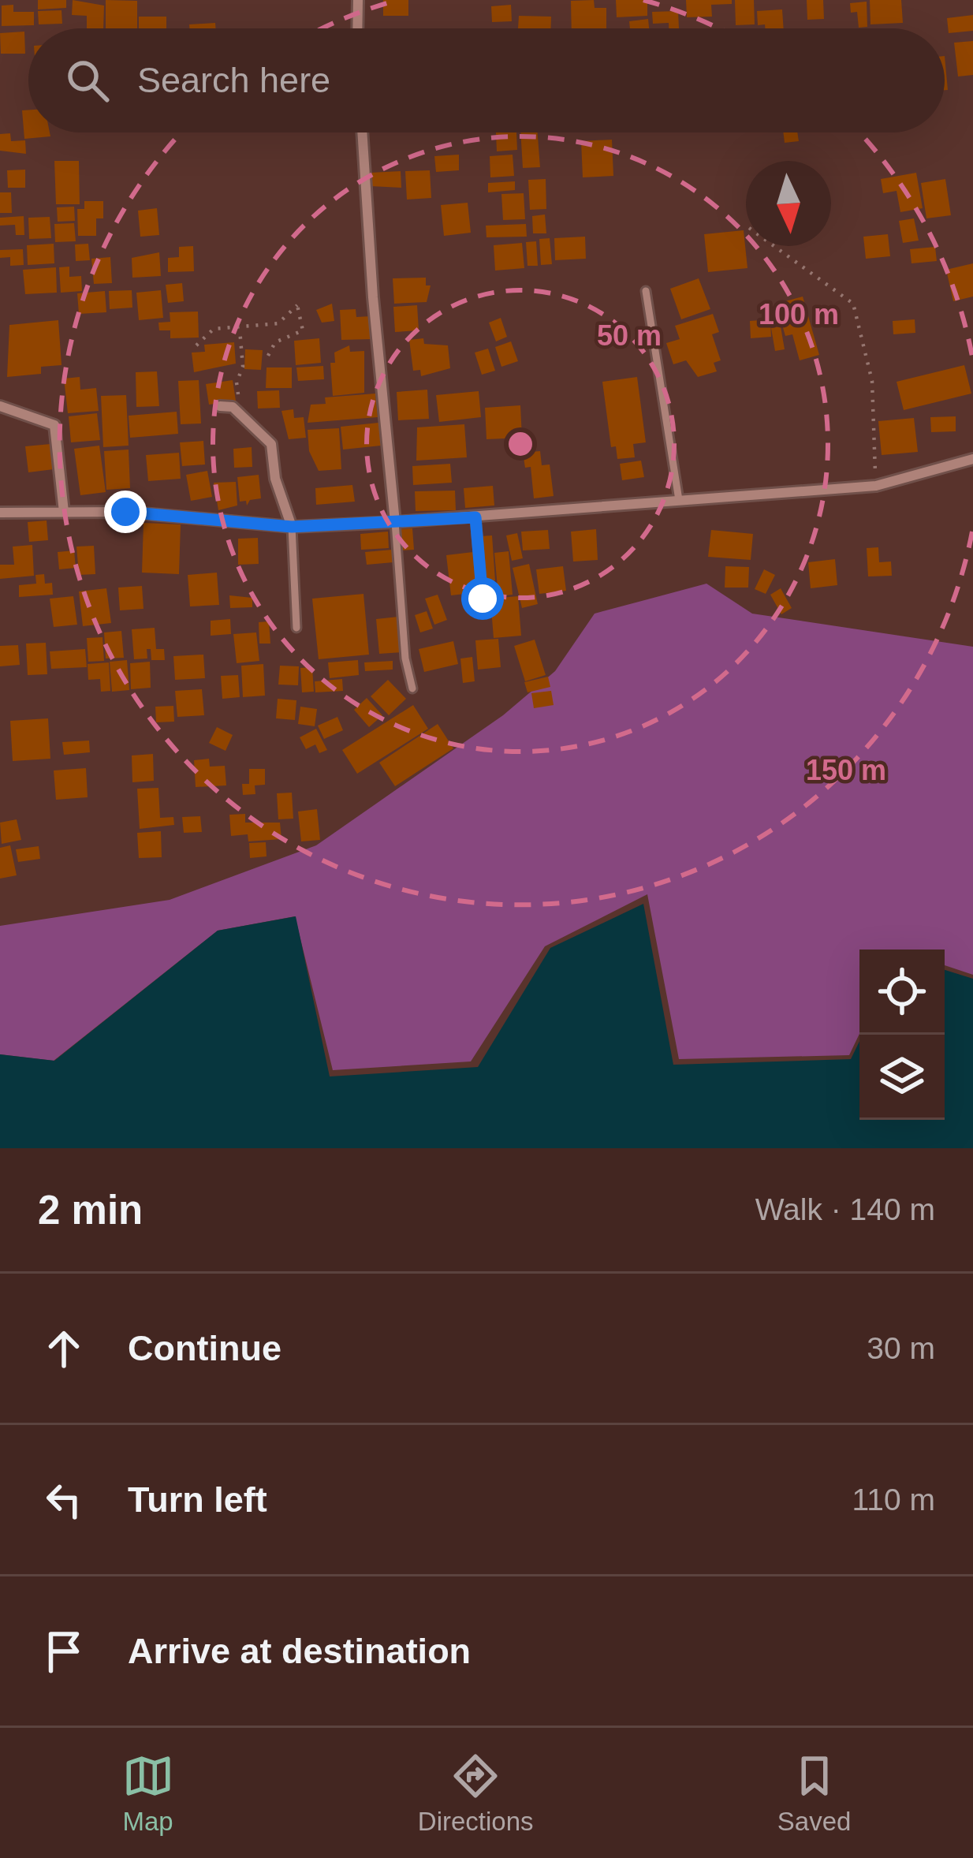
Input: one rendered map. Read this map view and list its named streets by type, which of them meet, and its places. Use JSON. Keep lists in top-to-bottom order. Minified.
{"north":"bottom","page":{"search":"Search here","heading":["2 min","Walk · 140 m"],"list":[["Continue","30 m"],["Turn left","110 m"],"Arrive at destination"],"nav":["Map","Directions","Saved"]},"rings":["100 m","50 m","150 m"]}
